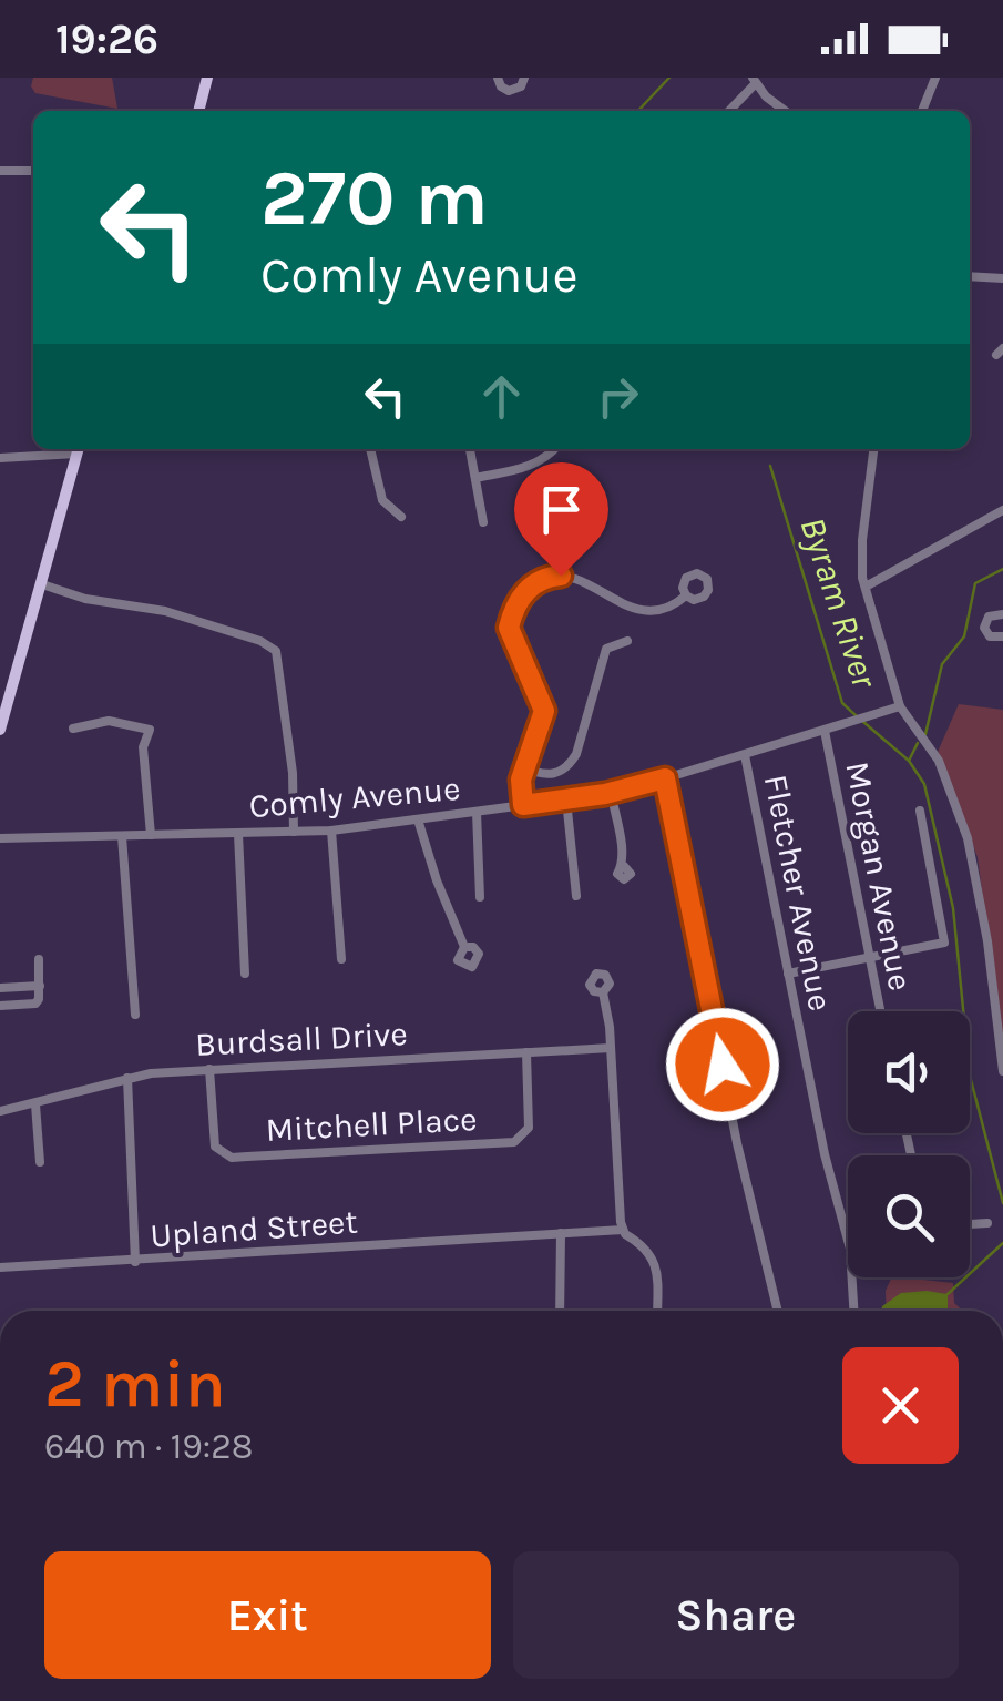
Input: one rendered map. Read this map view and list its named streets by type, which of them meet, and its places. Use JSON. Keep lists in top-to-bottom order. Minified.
{"streets":{"street":["Comly Avenue","Morgan Avenue","Fletcher Avenue","Burdsall Drive","Mitchell Place","Upland Street"]},"crossings":[["Comly Avenue","Morgan Avenue"],["Comly Avenue","Fletcher Avenue"],["Burdsall Drive","Mitchell Place"]],"water":["Byram River"],"page":{"status":"19:26","turn":["270 m","Comly Avenue"],"heading":["2 min","640 m · 19:28"],"buttons":["Exit","Share"]}}
